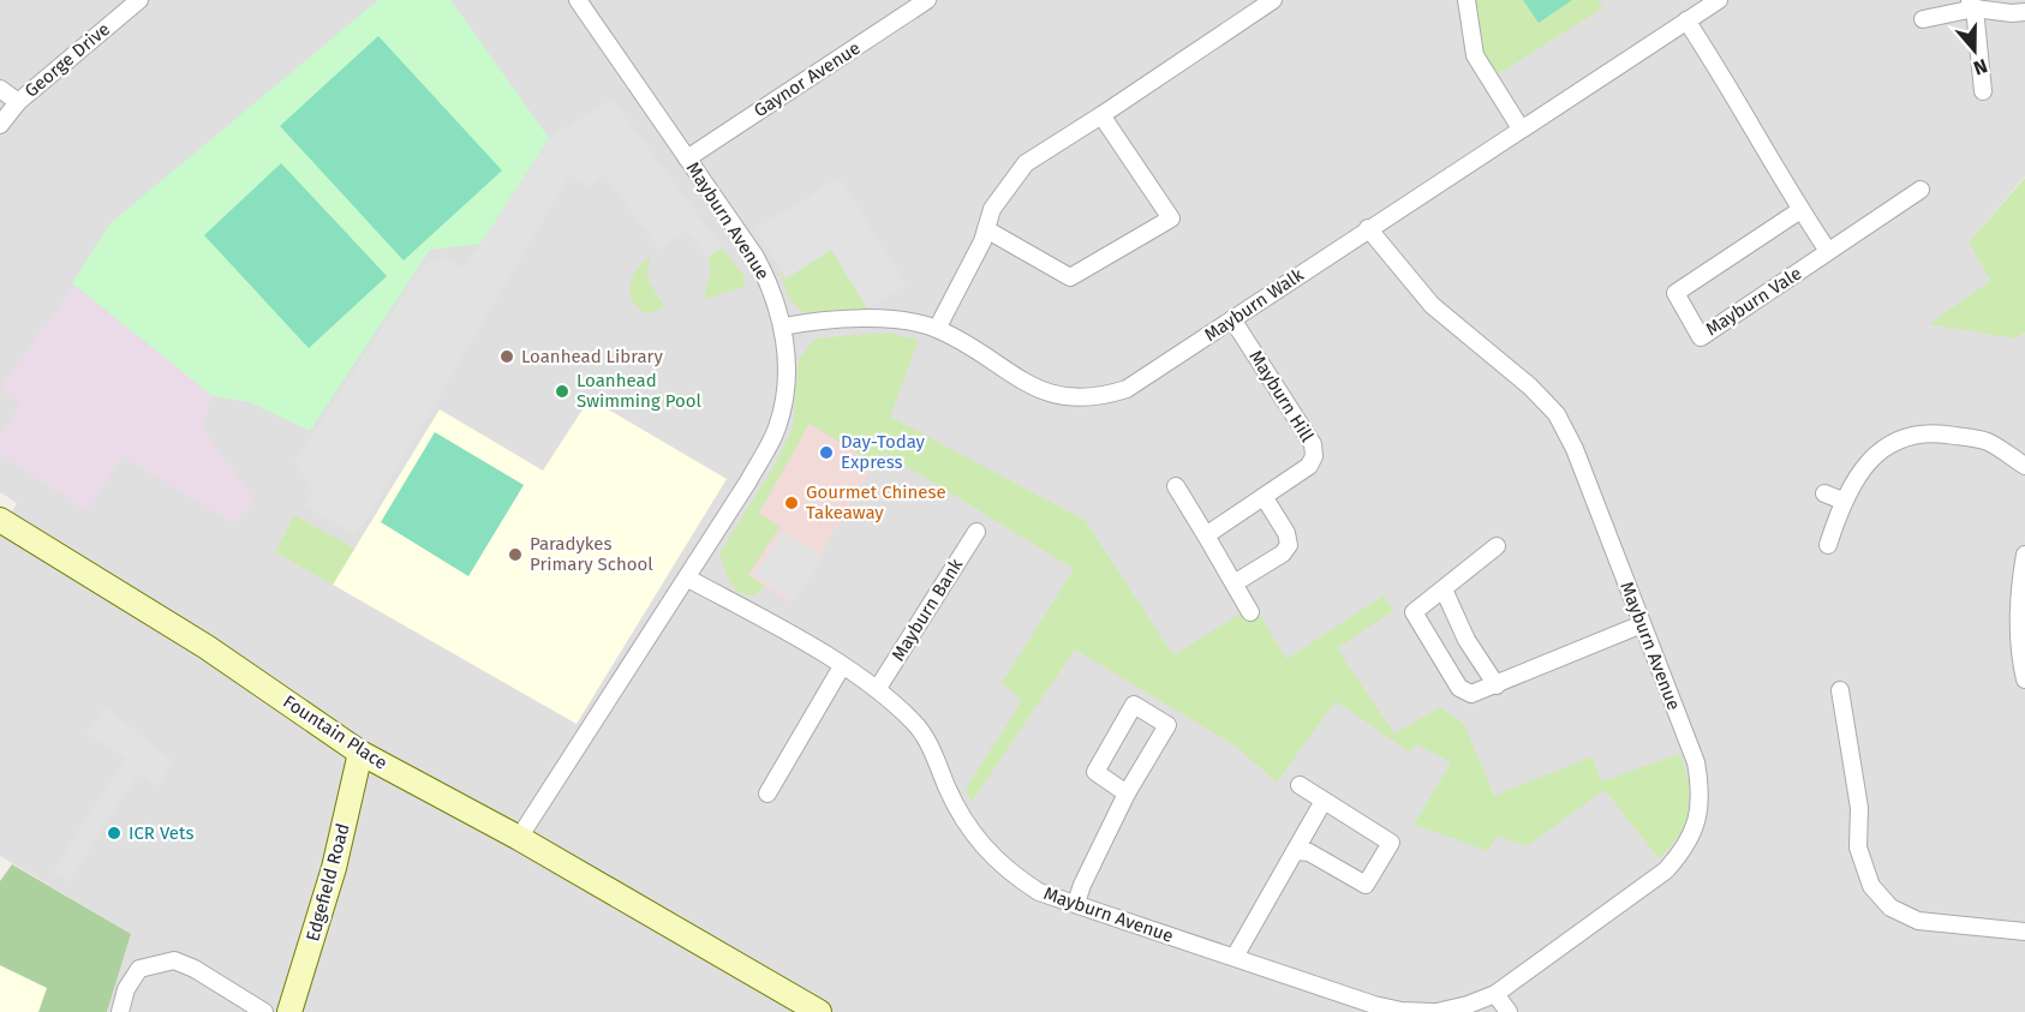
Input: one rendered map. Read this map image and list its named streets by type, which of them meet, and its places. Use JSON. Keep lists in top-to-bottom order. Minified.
{"streets":{"main road":["Fountain Place","Edgefield Road"],"street":["George Drive","Gaynor Avenue","Mayburn Avenue","Mayburn Vale","Mayburn Walk","Mayburn Hill","Mayburn Bank"]},"crossings":[["Gaynor Avenue","Mayburn Avenue"],["Mayburn Avenue","Mayburn Walk"],["Mayburn Avenue","Mayburn Bank"],["Mayburn Avenue","Fountain Place"],["Mayburn Walk","Mayburn Hill"],["Fountain Place","Edgefield Road"]],"places":["Loanhead Library","Loanhead Swimming Pool","Day-Today Express","Gourmet Chinese Takeaway","Paradykes Primary School","ICR Vets"],"north":"bottom"}
